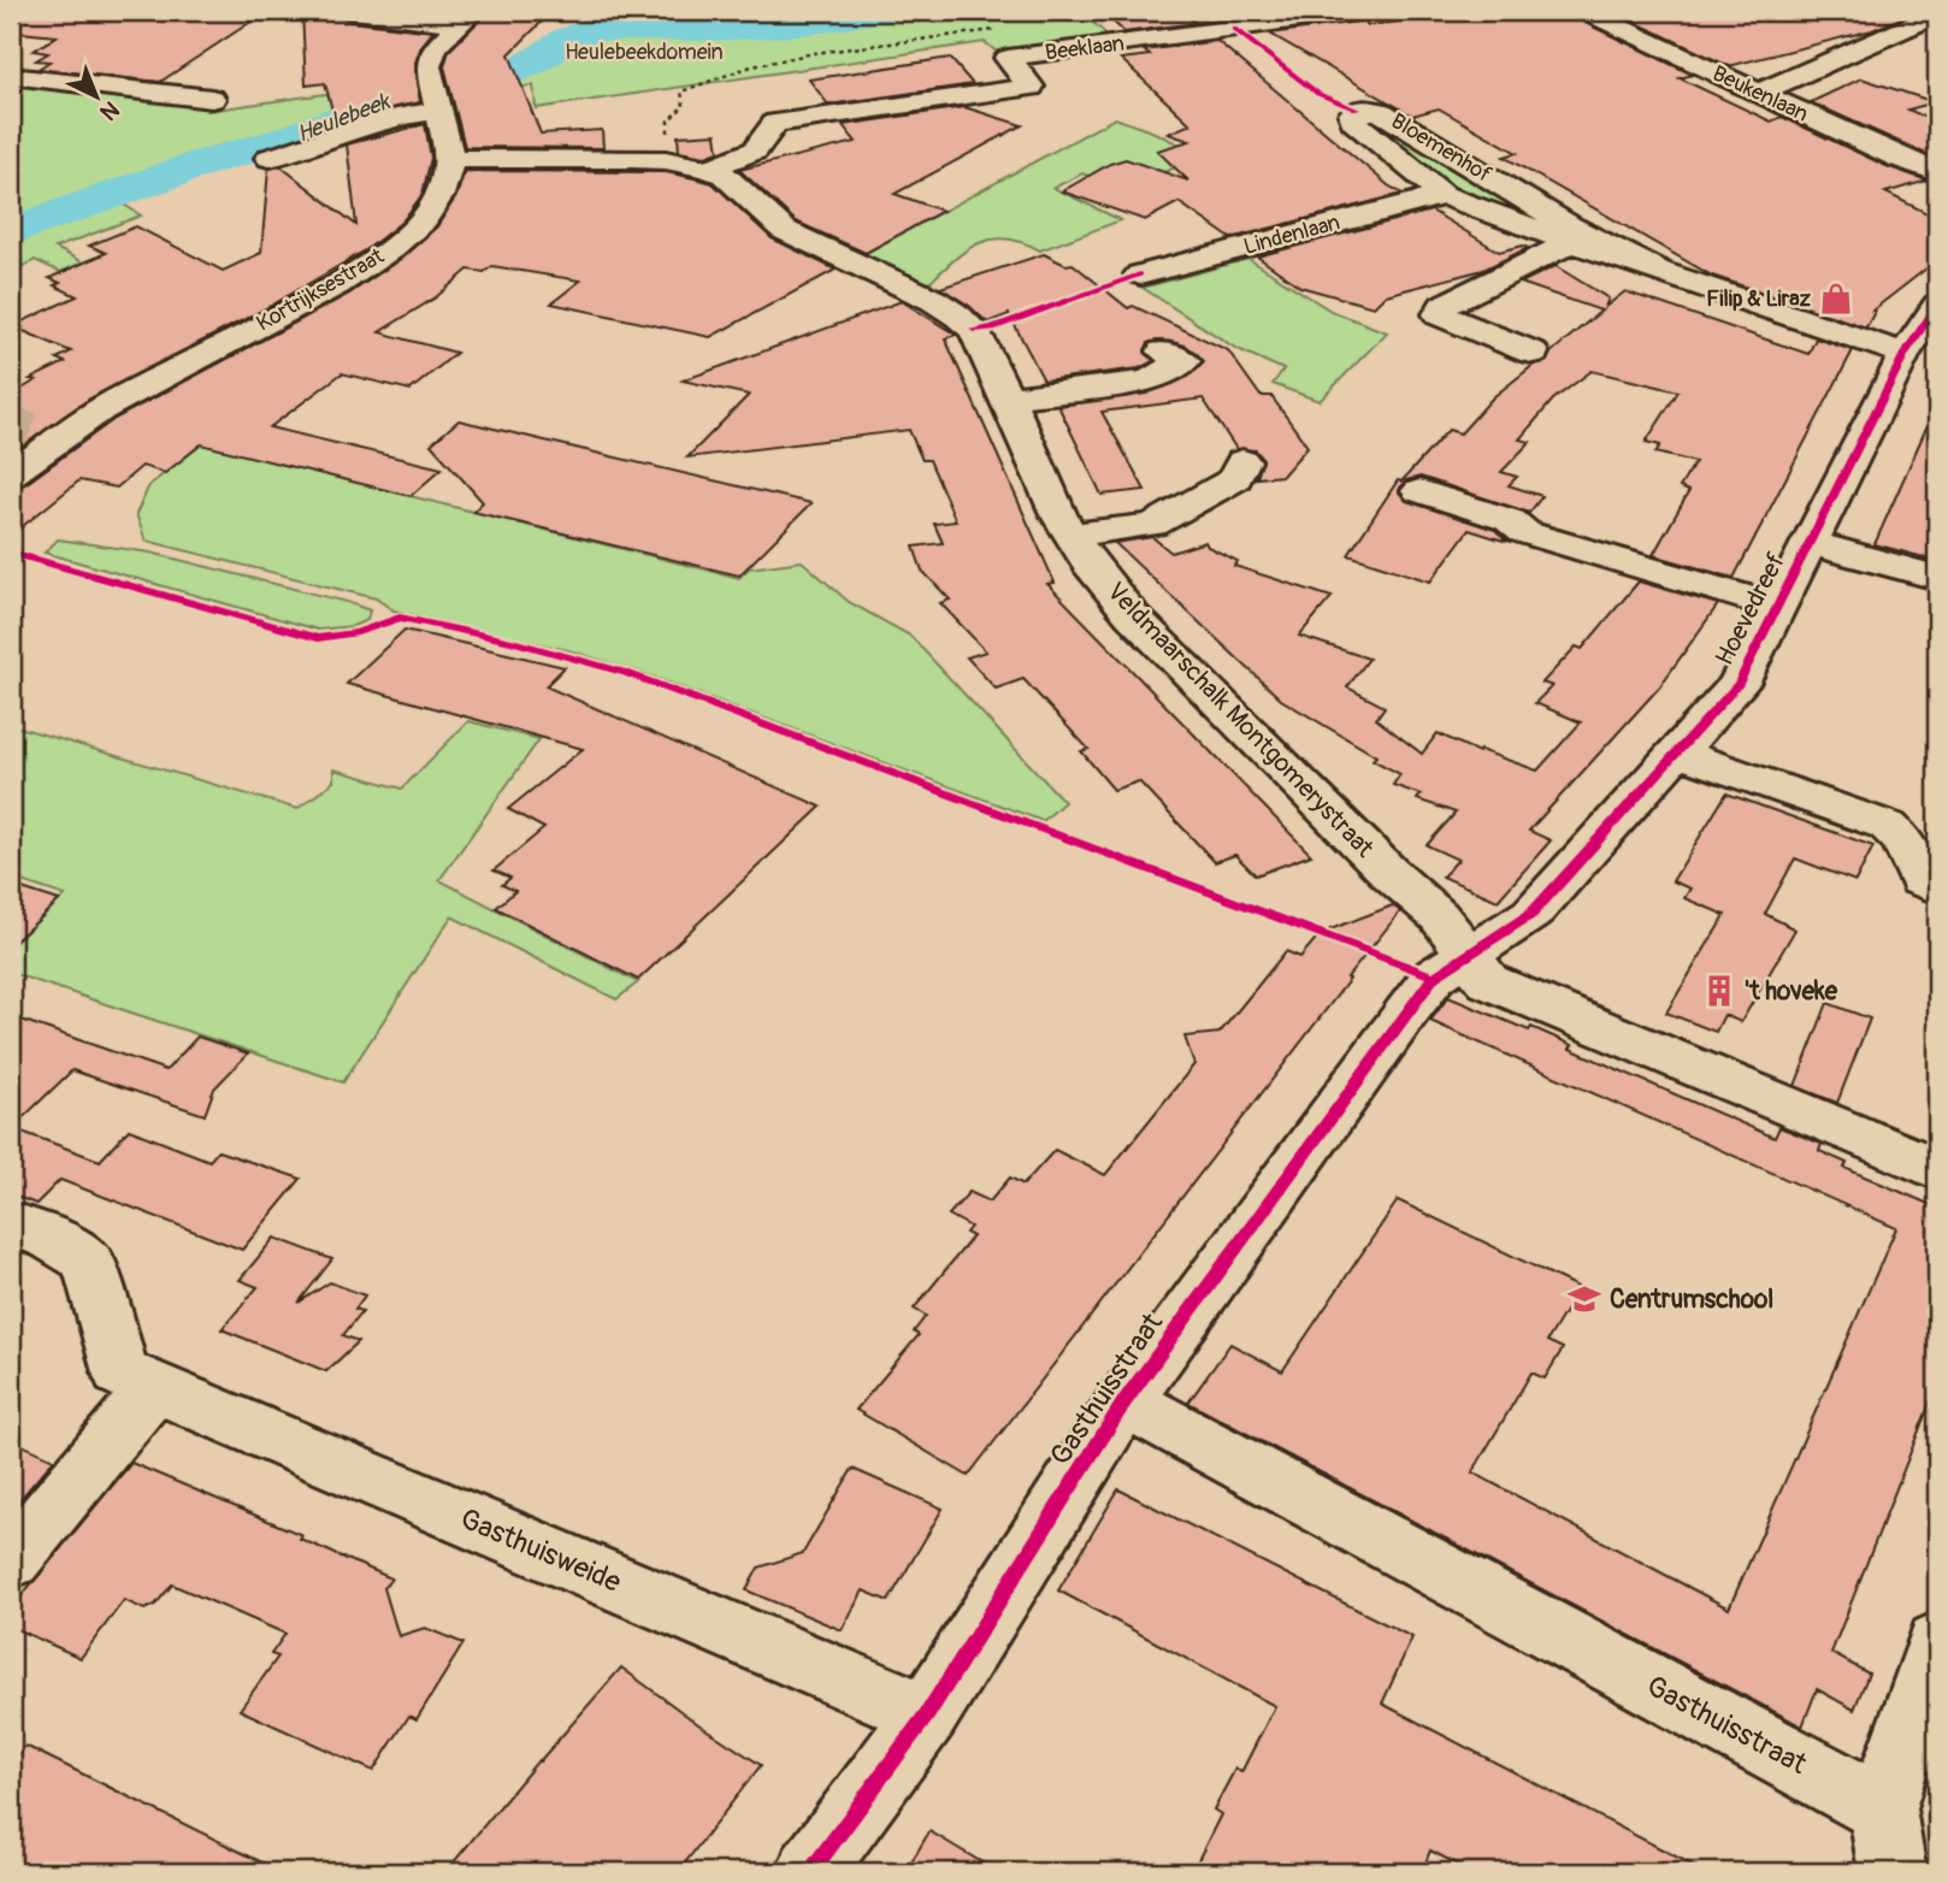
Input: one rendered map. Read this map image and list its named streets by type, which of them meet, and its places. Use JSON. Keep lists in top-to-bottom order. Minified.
{"streets":{"street":["Beeklaan","Beukenlaan","Bloemenhof","Lindenlaan","Kortrijksestraat","Hoevedreef","Veldmaarschalk Montgomerystraat","Gasthuisstraat","Gasthuisweide"]},"crossings":[["Beeklaan","Veldmaarschalk Montgomerystraat"],["Bloemenhof","Lindenlaan"],["Bloemenhof","Hoevedreef"],["Kortrijksestraat","Veldmaarschalk Montgomerystraat"],["Hoevedreef","Veldmaarschalk Montgomerystraat"],["Hoevedreef","Gasthuisstraat"],["Veldmaarschalk Montgomerystraat","Gasthuisstraat"],["Gasthuisstraat","Gasthuisweide"]],"water":["Heulebeek"],"parks":["Heulebeekdomein"],"places":{"shop":["Filip & Liraz"],"building":["'t hoveke"],"school or university":["Centrumschool"]},"north":"bottom right"}
